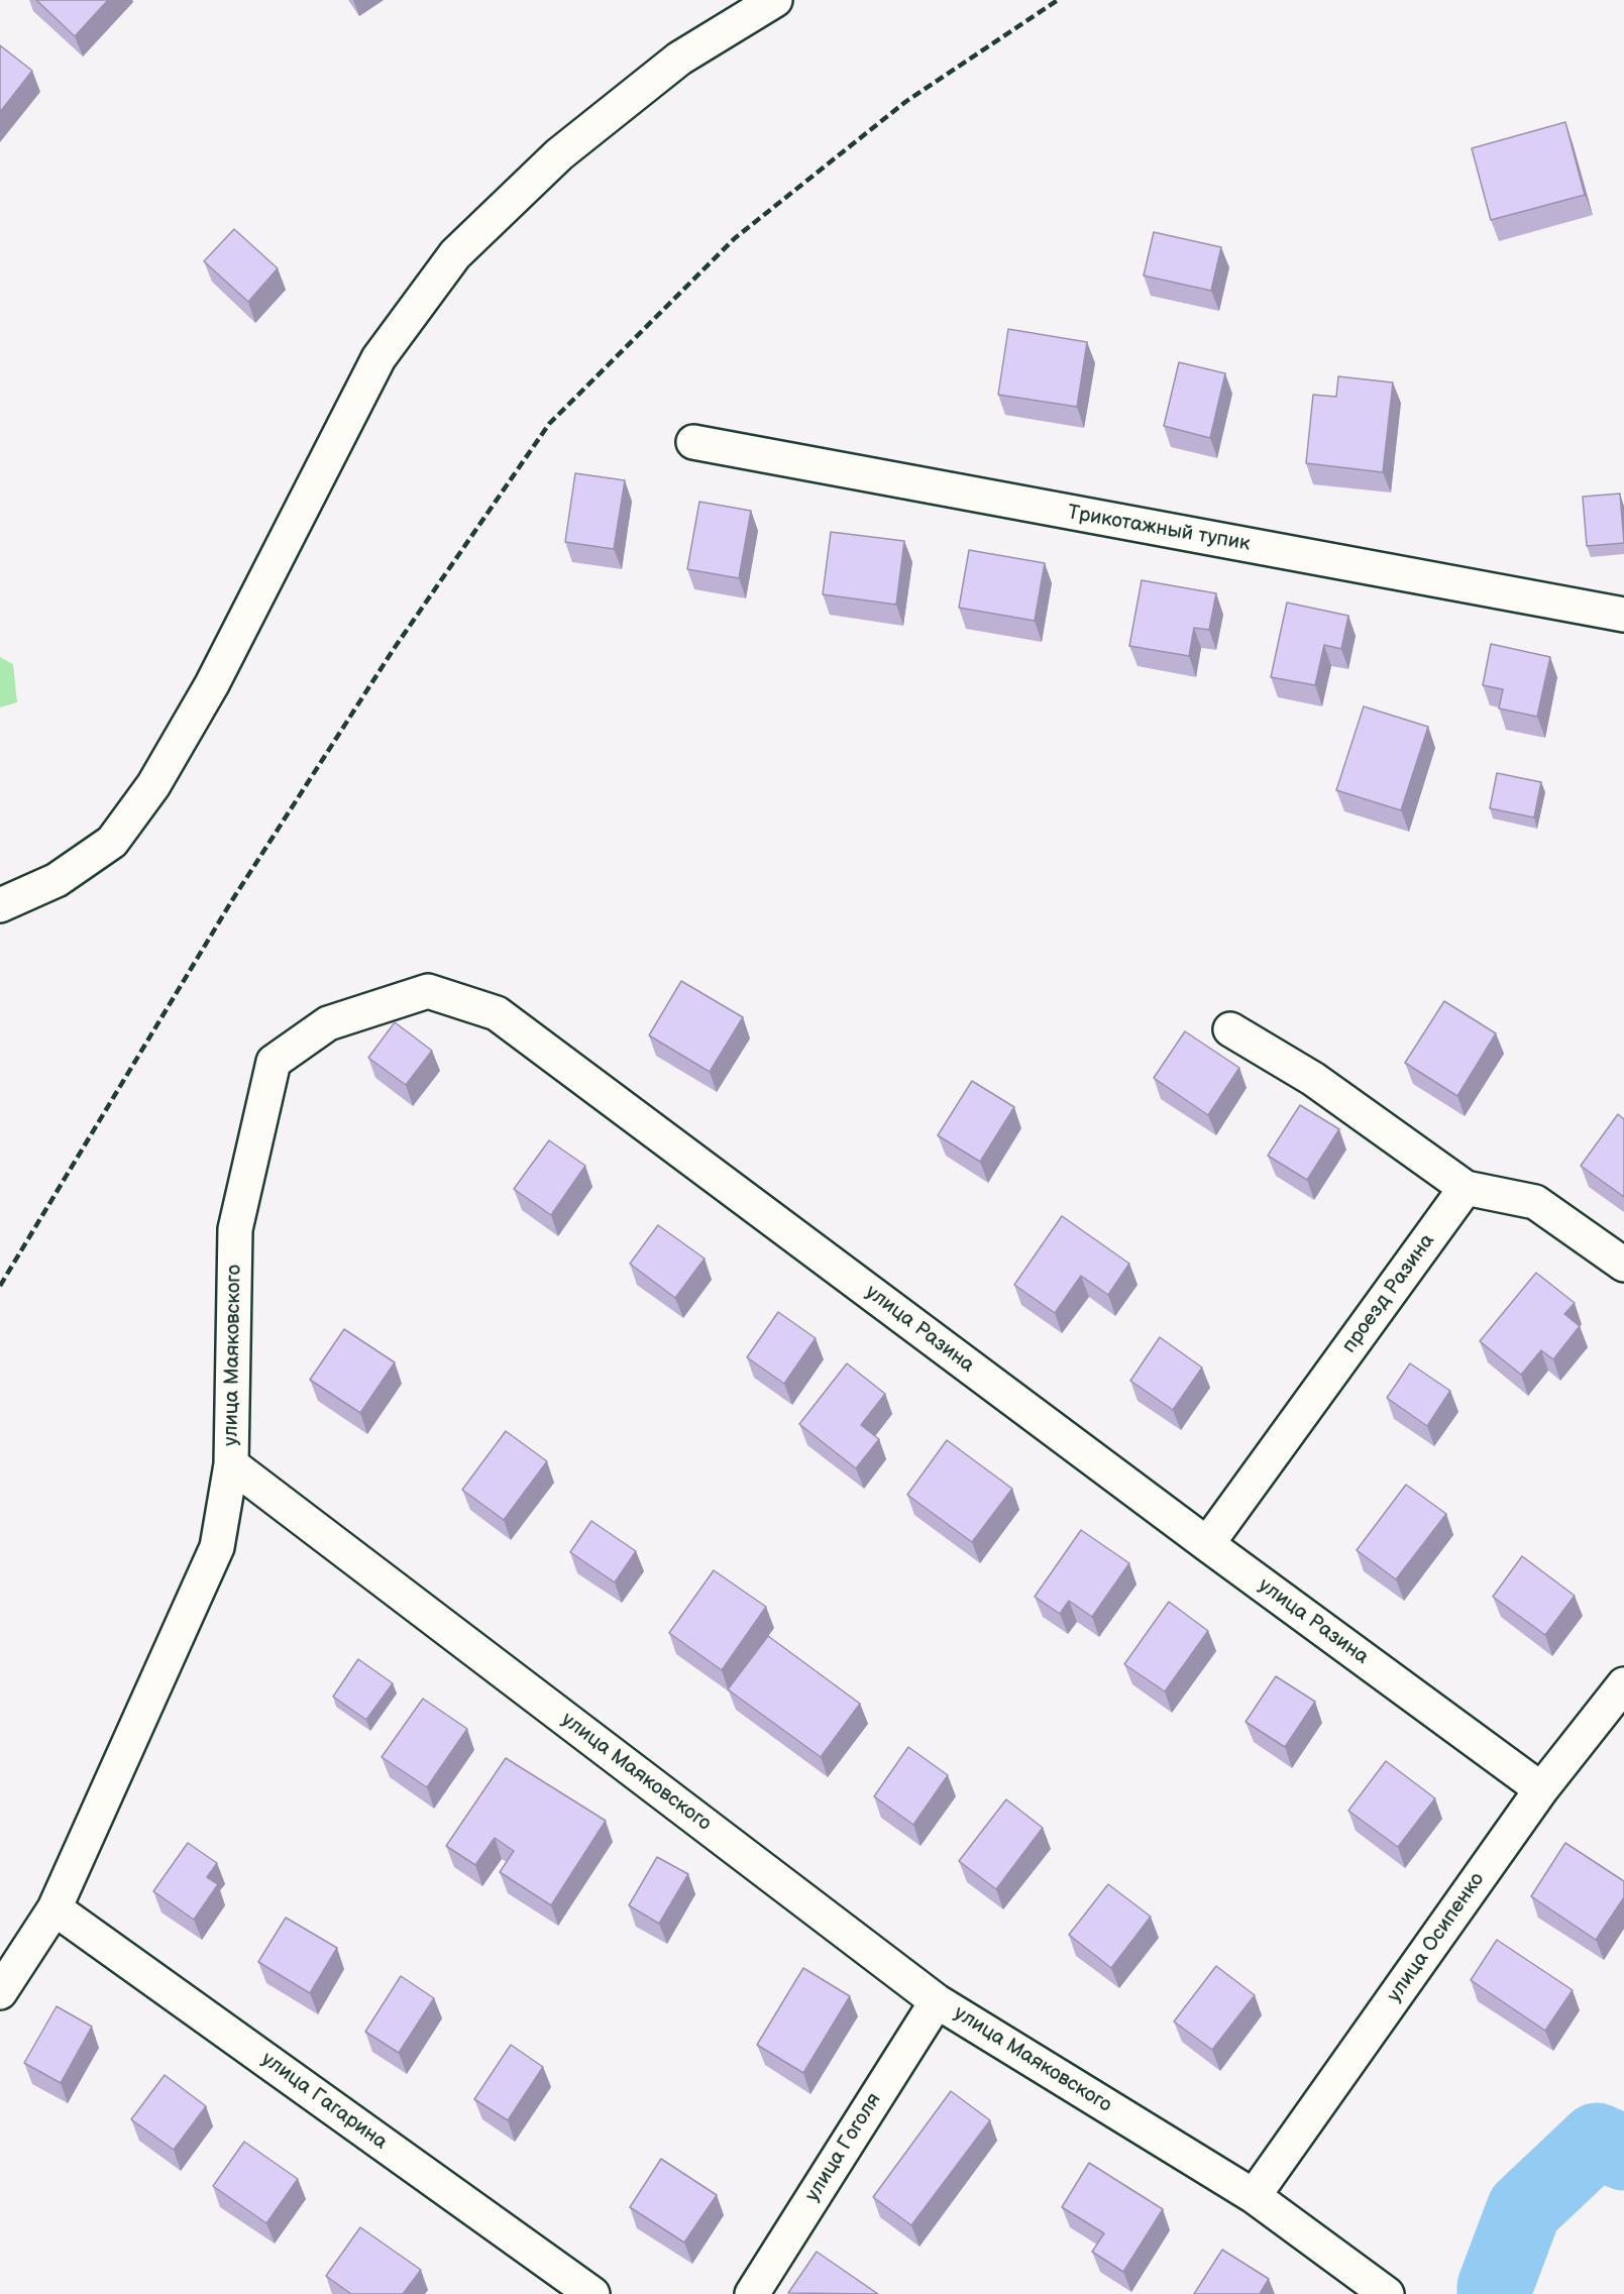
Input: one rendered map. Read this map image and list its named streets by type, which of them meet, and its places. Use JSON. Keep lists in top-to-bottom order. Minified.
{"streets":{"street":["Трикотажный тупик","проезд Разина","улица Разина","улица Маяковского","улица Осипенко","улица Гагарина","улица Гоголя"]},"crossings":[["проезд Разина","улица Разина"],["улица Разина","улица Маяковского"],["улица Разина","улица Осипенко"],["улица Маяковского","улица Осипенко"],["улица Маяковского","улица Гоголя"]]}
